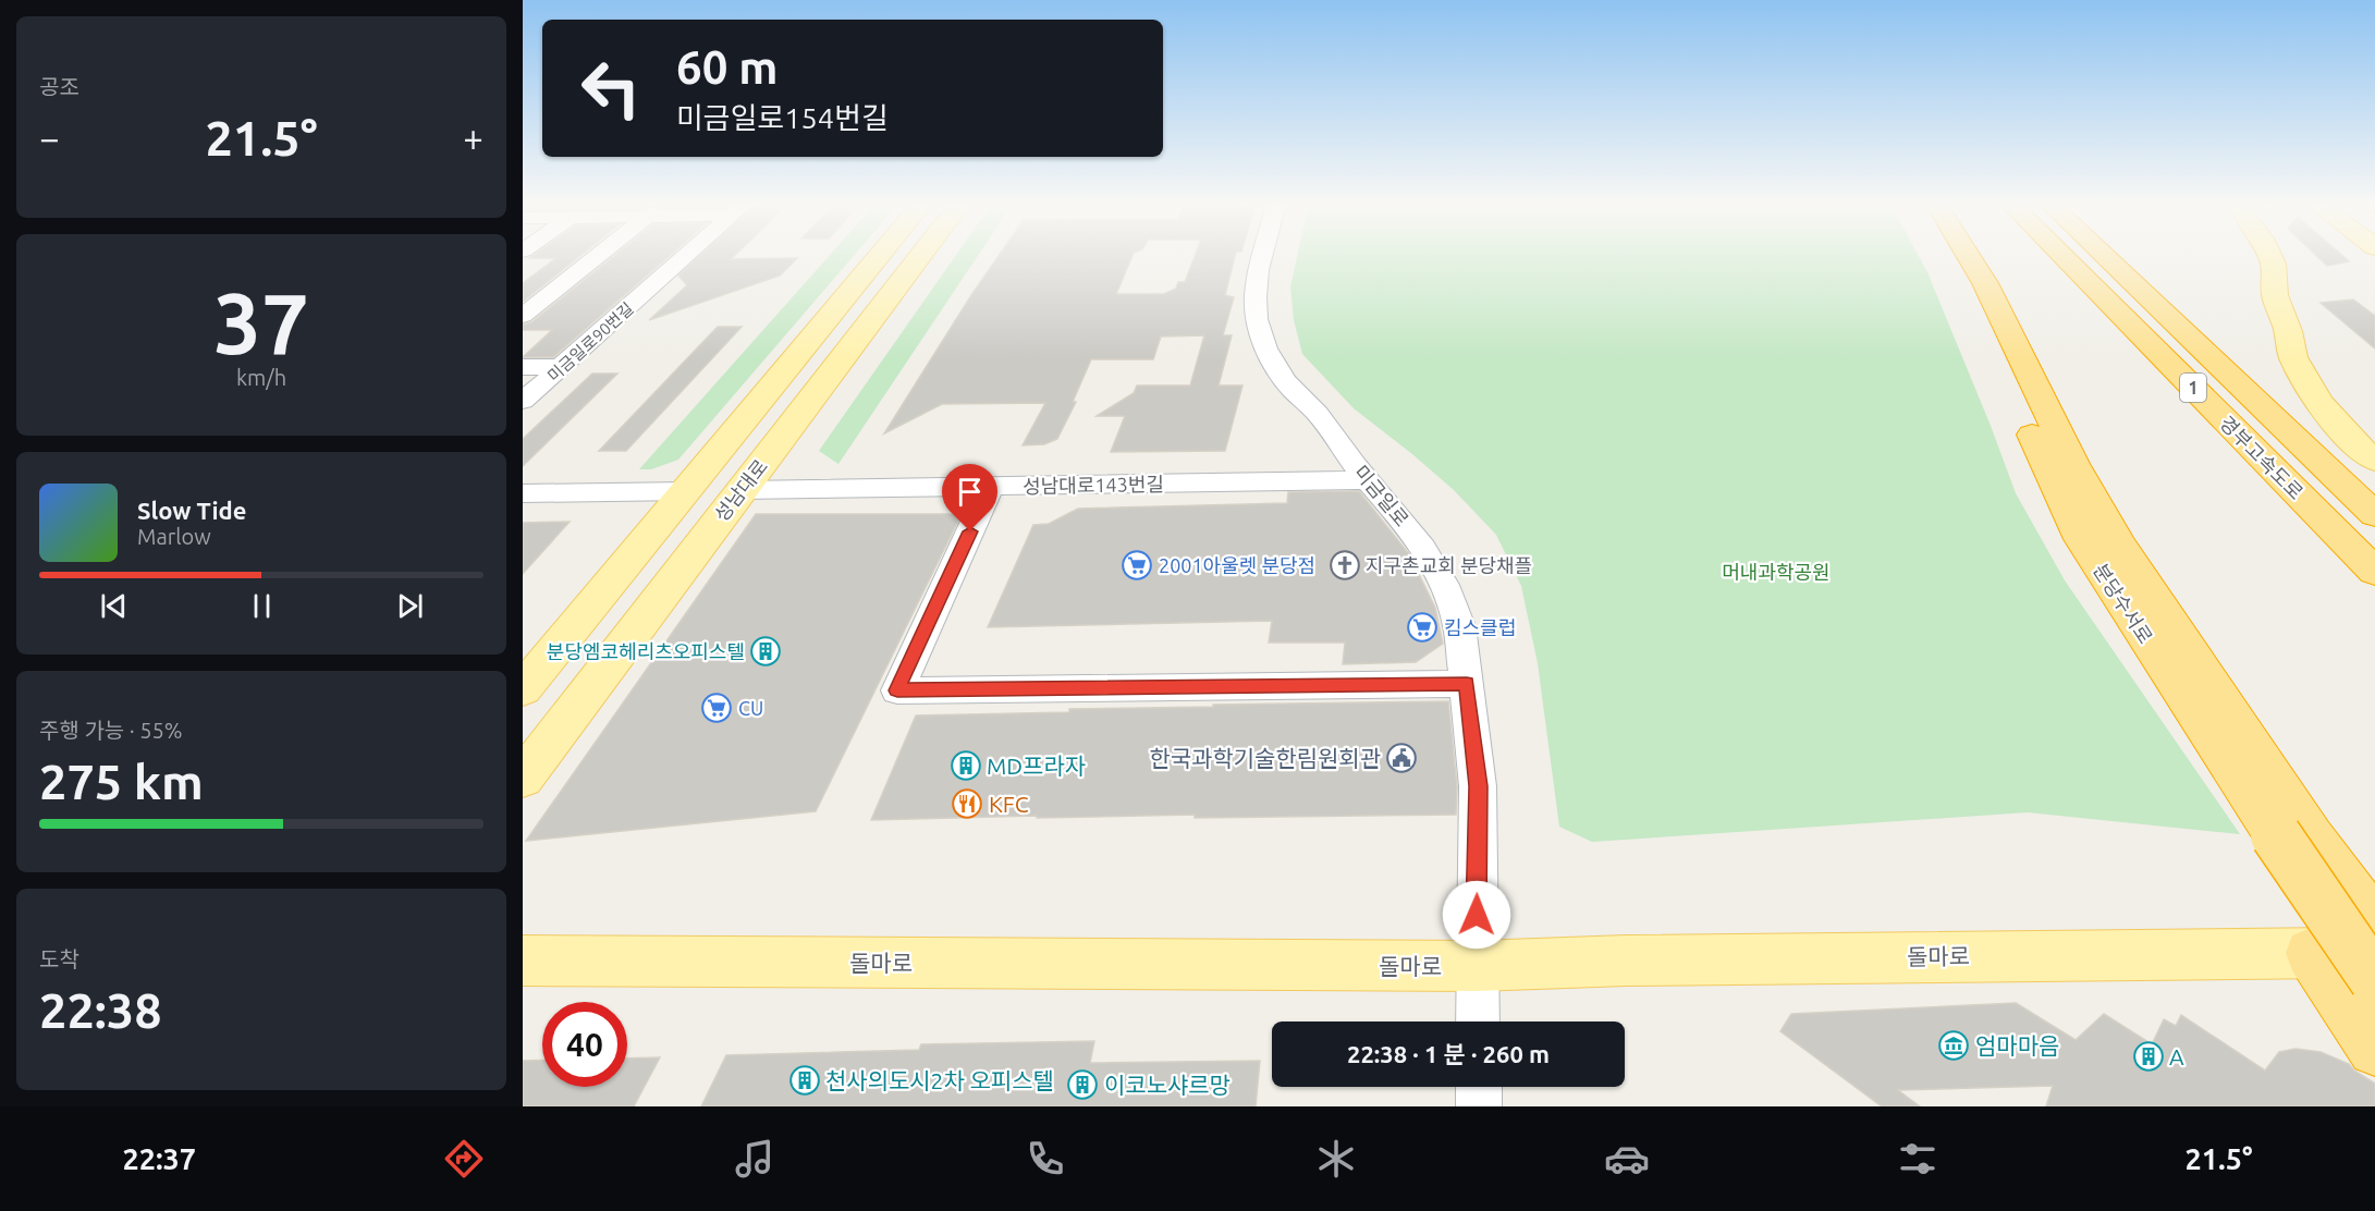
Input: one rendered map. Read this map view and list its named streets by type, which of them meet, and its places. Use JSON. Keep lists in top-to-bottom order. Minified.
{"streets":{"highway":["1","경부고속도로","분당수서로"],"main road":["성남대로","돌마로"],"street":["미금일로90번길","성남대로143번길","미금일로"]},"crossings":[["성남대로143번길","성남대로"],["성남대로143번길","미금일로"],["미금일로","돌마로"]],"parks":["머내과학공원"],"places":{"supermarket":["2001아울렛 분당점","킴스클럽","CU"],"church":["지구촌교회 분당채플"],"building":["분당엠코헤리츠오피스텔","MD프라자","A","천사의도시2차 오피스텔","이코노샤르망"],"public building":["한국과학기술한림원회관"],"restaurant":["KFC"],"museum":["엄마마음"]},"page":{"tile":["공조",["37","km/h"],["주행 가능 · 55%","275 km"],["도착","22:38"]],"turn":["60 m","미금일로154번길"],"heat":["−","21.5°","+"],"song":["Slow Tide","Marlow"],"limit":"40","trip":"22:38 · 1 분 · 260 m","tabs":["22:37","21.5°"]}}
